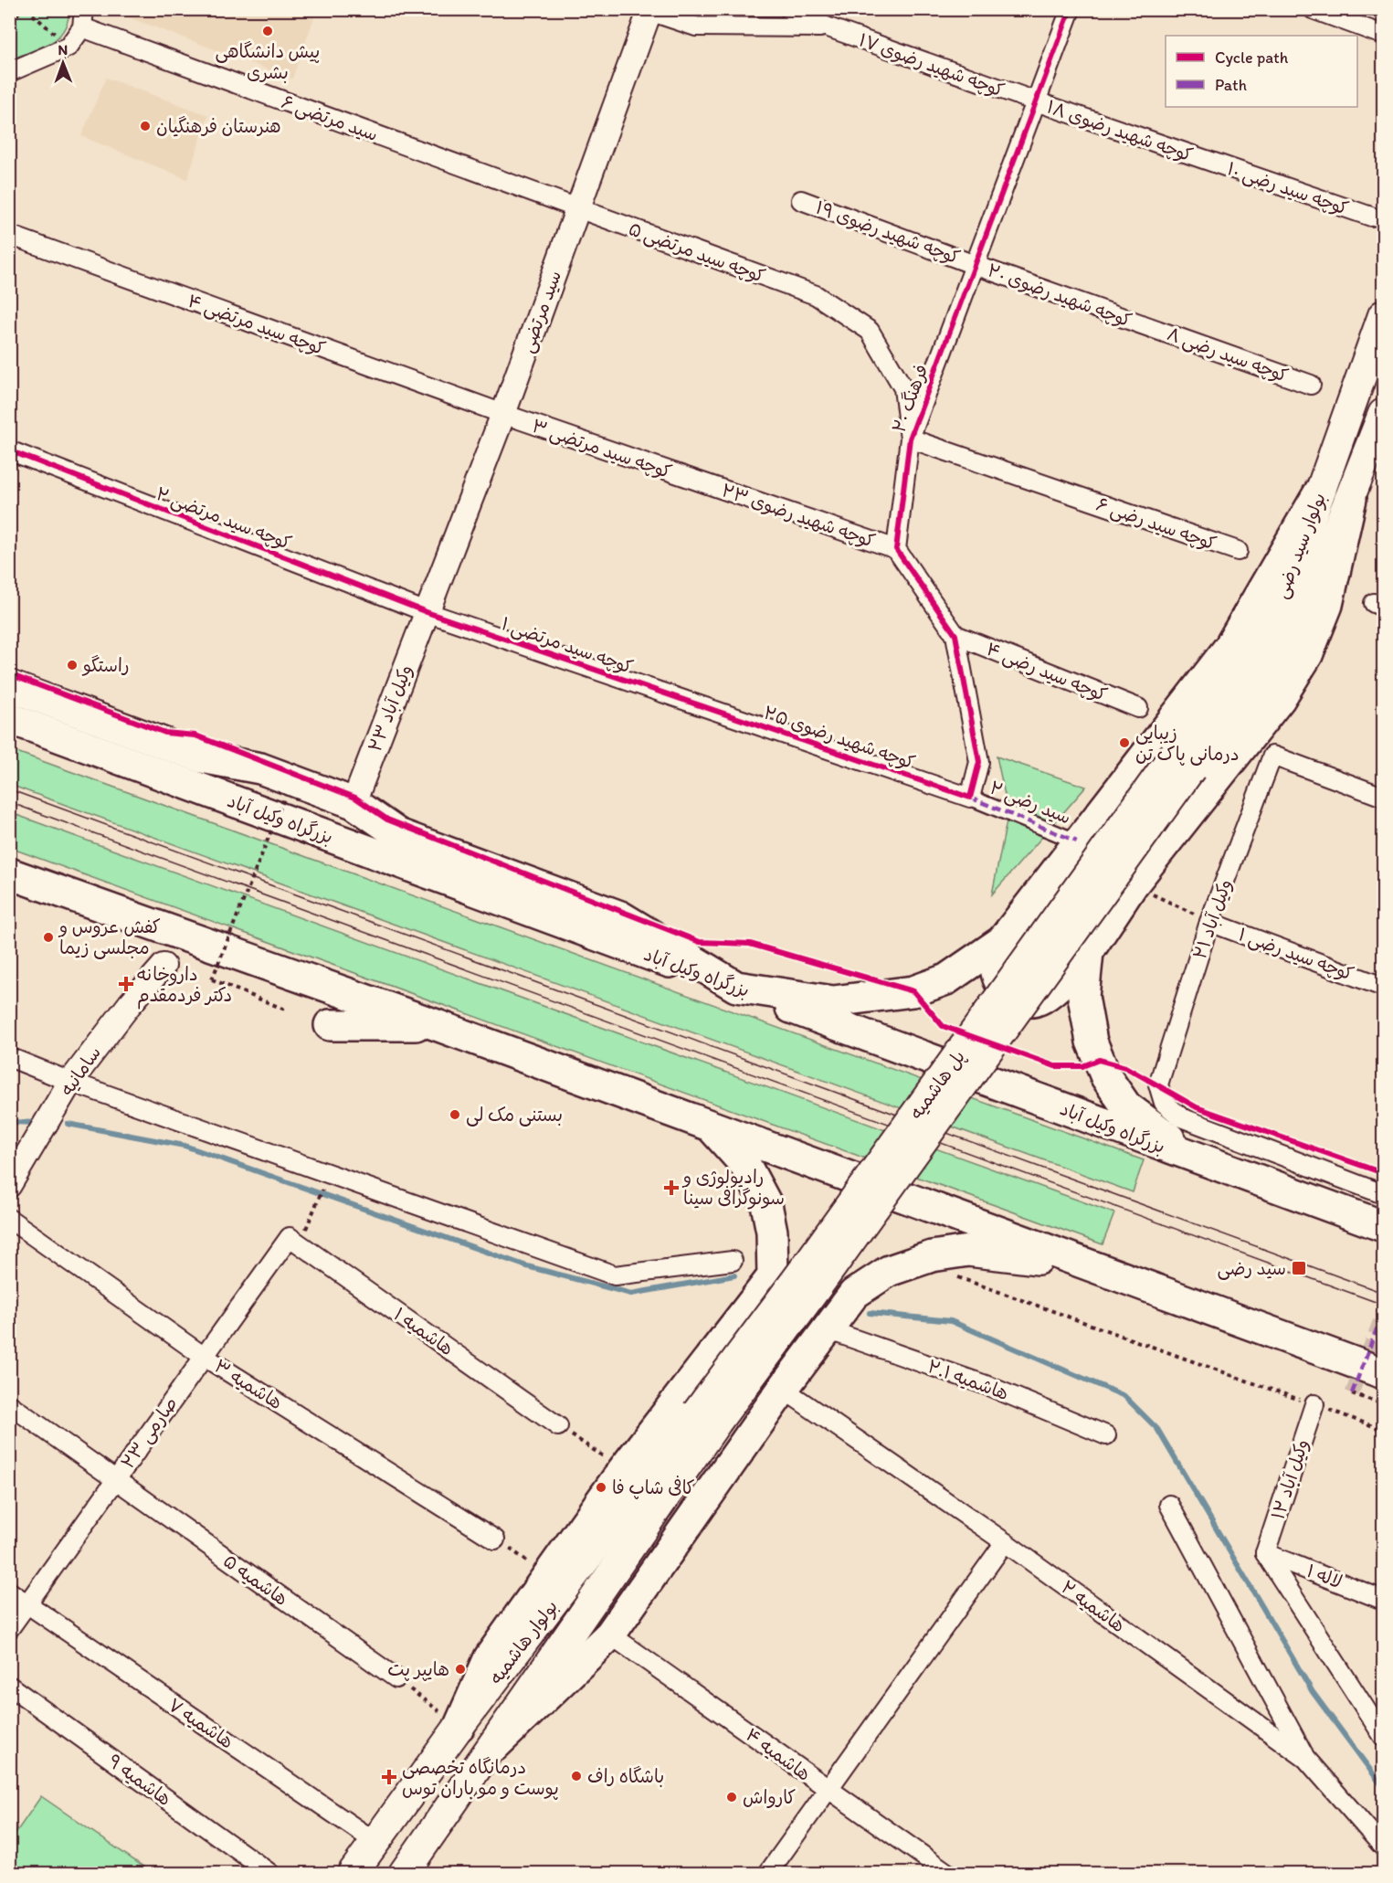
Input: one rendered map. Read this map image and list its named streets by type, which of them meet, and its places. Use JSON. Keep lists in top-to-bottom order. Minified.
{"streets":{"highway":["بزرگراه وکیل آباد"],"main road":["بولوار سید رضی","پل هاشمیه","بولوار هاشمیه"],"street":["کوچه شهید رضوی ۱۷","سید مرتضی ۶","کوچه شهید رضوی ۱۸","کوچه سید رضی ۱۰","کوچه شهید رضوی ۱۹","کوچه سید مرتضی ۵","کوچه شهید رضوی ۲۰","سید مرتضی","کوچه سید مرتضی ۴","کوچه سید رضی ۸","فرهنگ ۲۰","کوچه سید مرتضی ۳","کوچه شهید رضوی ۲۳","کوچه سید مرتضی ۲","کوچه سید رضی ۶","کوچه سید مرتضی ۱","کوچه سید رضی ۴","۲۳ وکیل آباد","کوچه شهید رضوی ۲۵","سید رضی ۲","۲۱ وکیل آباد","کوچه سید رضی ۱","سامانیه","هاشمیه ۱","هاشمیه ۲.۱","هاشمیه ۳","صارمی ۲۳","۱۲ وکیل آباد","لاله ۱","هاشمیه ۵","هاشمیه ۲","هاشمیه ۷","هاشمیه ۴","هاشمیه ۹"]},"crossings":[["کوچه شهید رضوی ۱۷","کوچه شهید رضوی ۱۸"],["کوچه شهید رضوی ۱۷","فرهنگ ۲۰"],["سید مرتضی ۶","کوچه سید مرتضی ۵"],["سید مرتضی ۶","سید مرتضی"],["کوچه شهید رضوی ۱۸","کوچه سید رضی ۱۰"],["کوچه شهید رضوی ۱۸","فرهنگ ۲۰"],["کوچه شهید رضوی ۱۹","کوچه شهید رضوی ۲۰"],["کوچه شهید رضوی ۱۹","فرهنگ ۲۰"],["کوچه سید مرتضی ۵","سید مرتضی"],["کوچه سید مرتضی ۵","فرهنگ ۲۰"],["کوچه سید مرتضی ۵","کوچه سید رضی ۶"],["کوچه شهید رضوی ۲۰","کوچه سید رضی ۸"],["کوچه شهید رضوی ۲۰","فرهنگ ۲۰"],["سید مرتضی","کوچه سید مرتضی ۴"],["سید مرتضی","کوچه سید مرتضی ۳"],["سید مرتضی","کوچه سید مرتضی ۲"],["سید مرتضی","کوچه سید مرتضی ۱"],["سید مرتضی","۲۳ وکیل آباد"],["کوچه سید مرتضی ۴","کوچه سید مرتضی ۳"],["فرهنگ ۲۰","کوچه شهید رضوی ۲۳"],["فرهنگ ۲۰","کوچه سید رضی ۶"],["کوچه سید مرتضی ۳","کوچه شهید رضوی ۲۳"],["کوچه سید مرتضی ۲","کوچه سید مرتضی ۱"],["کوچه سید مرتضی ۲","۲۳ وکیل آباد"],["بولوار سید رضی","پل هاشمیه"],["کوچه سید مرتضی ۱","۲۳ وکیل آباد"],["کوچه سید مرتضی ۱","کوچه شهید رضوی ۲۵"],["کوچه شهید رضوی ۲۵","سید رضی ۲"],["۲۱ وکیل آباد","کوچه سید رضی ۱"],["پل هاشمیه","بولوار هاشمیه"],["هاشمیه ۱","صارمی ۲۳"],["هاشمیه ۳","صارمی ۲۳"],["صارمی ۲۳","هاشمیه ۵"],["صارمی ۲۳","هاشمیه ۷"],["۱۲ وکیل آباد","لاله ۱"],["بولوار هاشمیه","هاشمیه ۷"]],"places":{"other":["پیش دانشگاهی بشری","هنرستان فرهنگیان","راستگو","زیبایی درمانی پاک تن","کفش عروس و مجلسی زیما","بستنی مک لی","کافی شاپ فا","هایپر پت","باشگاه راف","کارواش"],"health":["داروخانه دكتر فردمقدم","رادیولوژی و سونوگرافی سینا","درمانگاه تخصصی پوست و مو باران توس"],"transit":["سید رضی"]},"legend":["Cycle path","Path"],"north":"top"}
